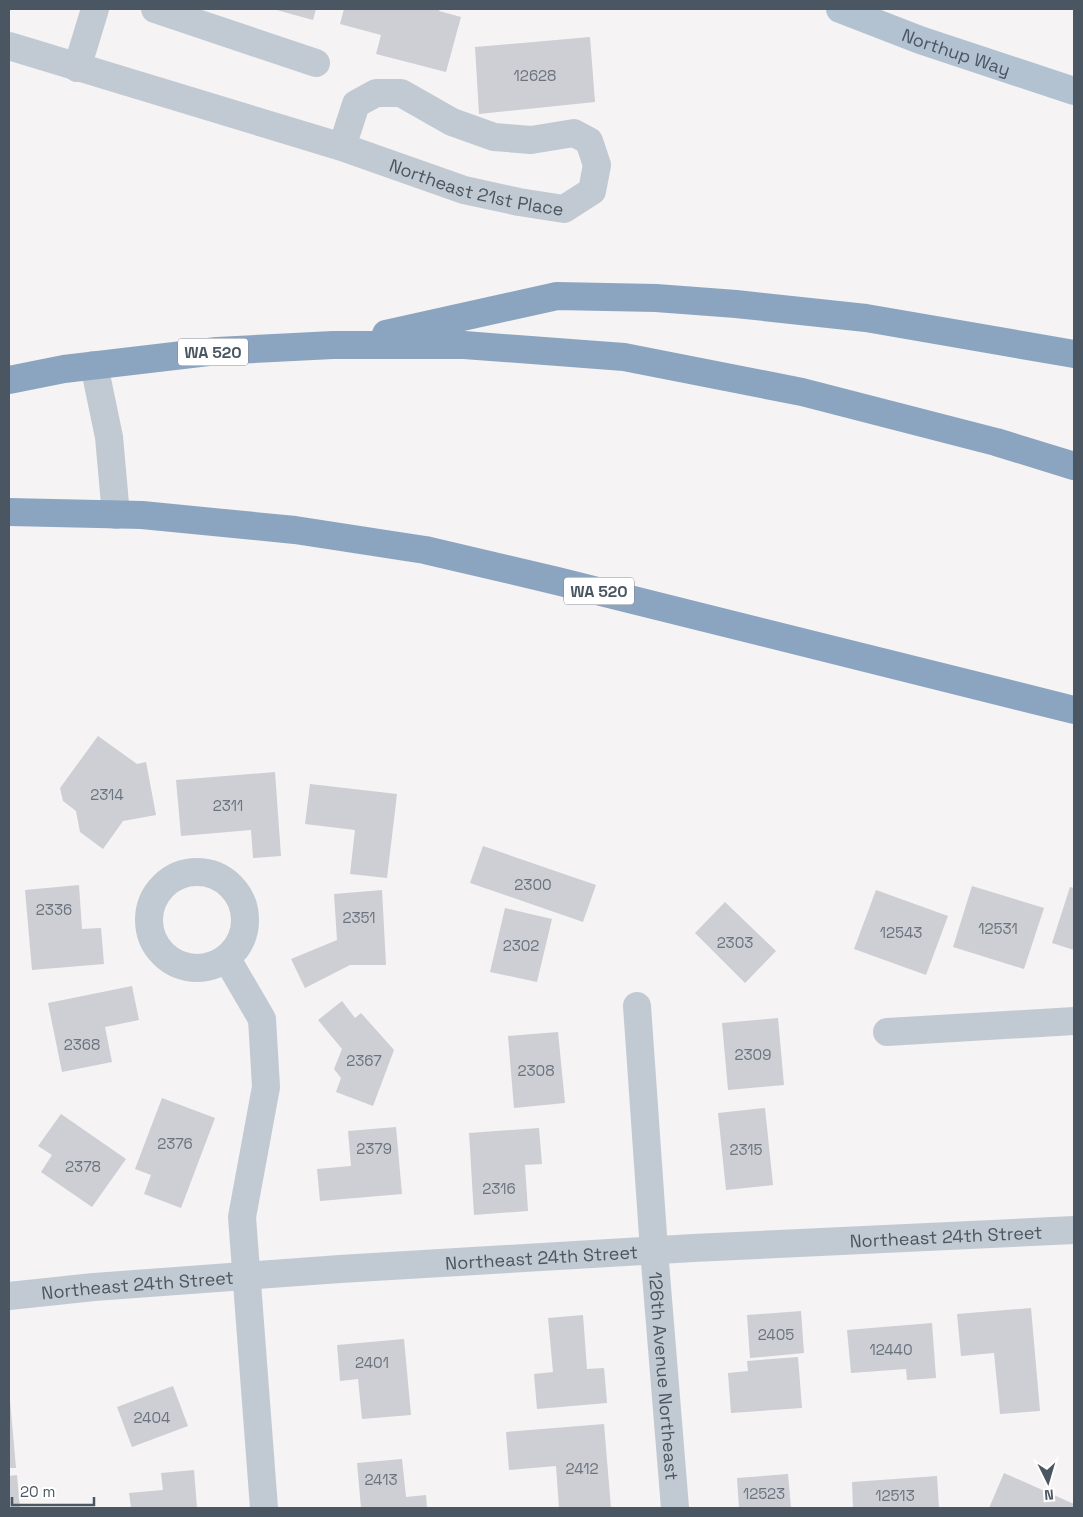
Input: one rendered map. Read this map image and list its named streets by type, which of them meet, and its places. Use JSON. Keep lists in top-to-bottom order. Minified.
{"streets":{"highway":["WA 520"],"main road":["Northup Way"],"street":["Northeast 21st Place","Northeast 24th Street","126th Avenue Northeast"]},"crossings":[["Northeast 24th Street","126th Avenue Northeast"]],"house_numbers":["12628","2314","2311","2300","2336","2351","12531","12543","2303","2302","2368","2309","2367","2308","2376","2379","2315","2378","2316","2405","12440","2401","2404","2412","2413","12523","12513"],"scale_bar":"20 m","north":"bottom"}
